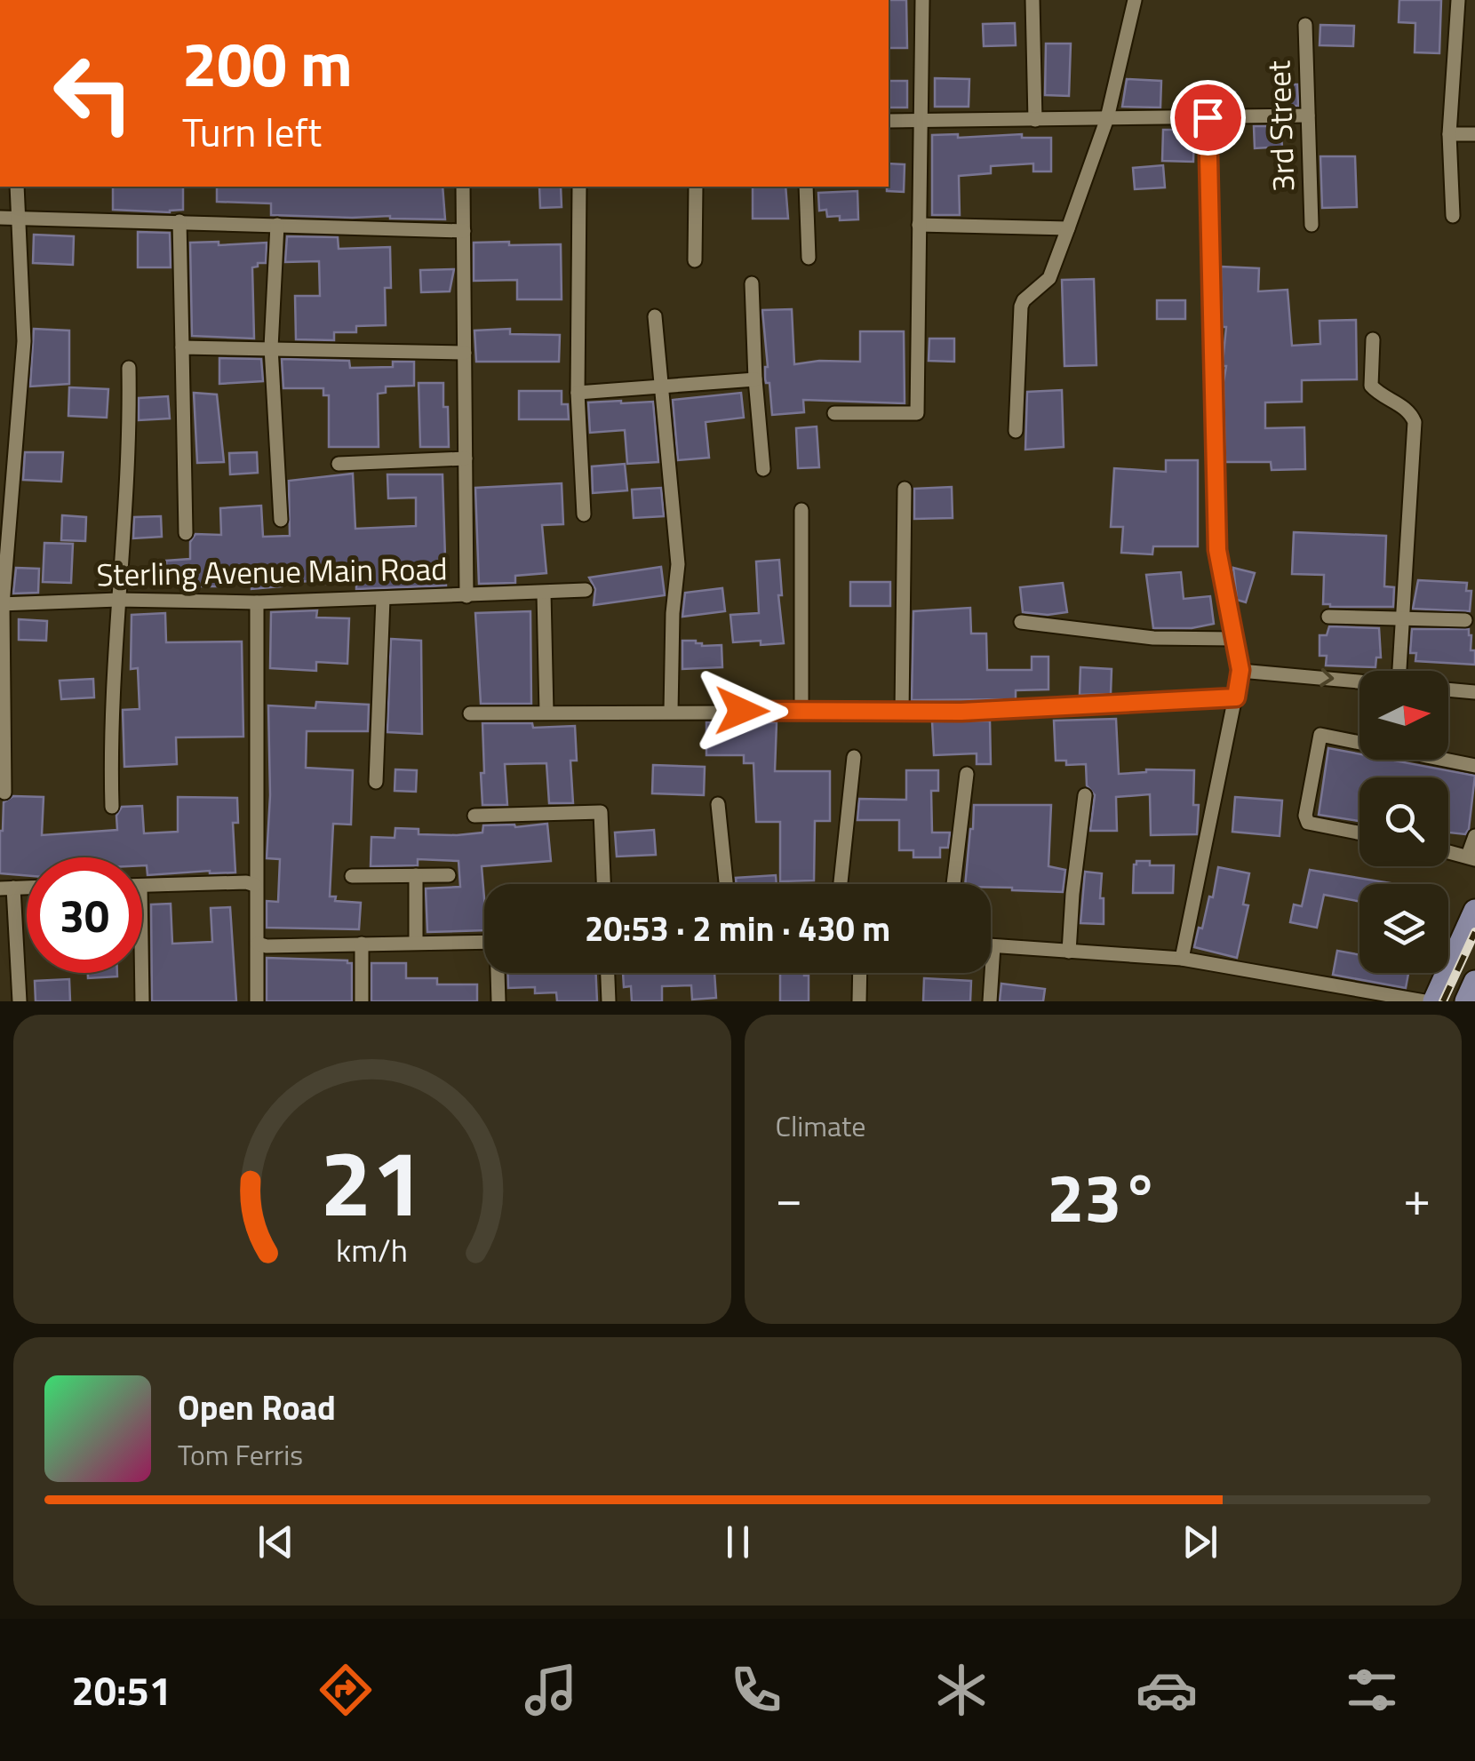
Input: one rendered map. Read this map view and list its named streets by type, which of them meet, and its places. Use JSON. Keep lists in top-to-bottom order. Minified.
{"streets":{"street":["3rd Street","Sterling Avenue Main Road"]},"north":"right","page":{"turn":["200 m","Turn left"],"limit":"30","trip":"20:53 · 2 min · 430 m","tile":"Climate","heat":["−","23°","+"],"song":["Open Road","Tom Ferris"],"tabs":"20:51","gauge":["21","km/h"]}}
